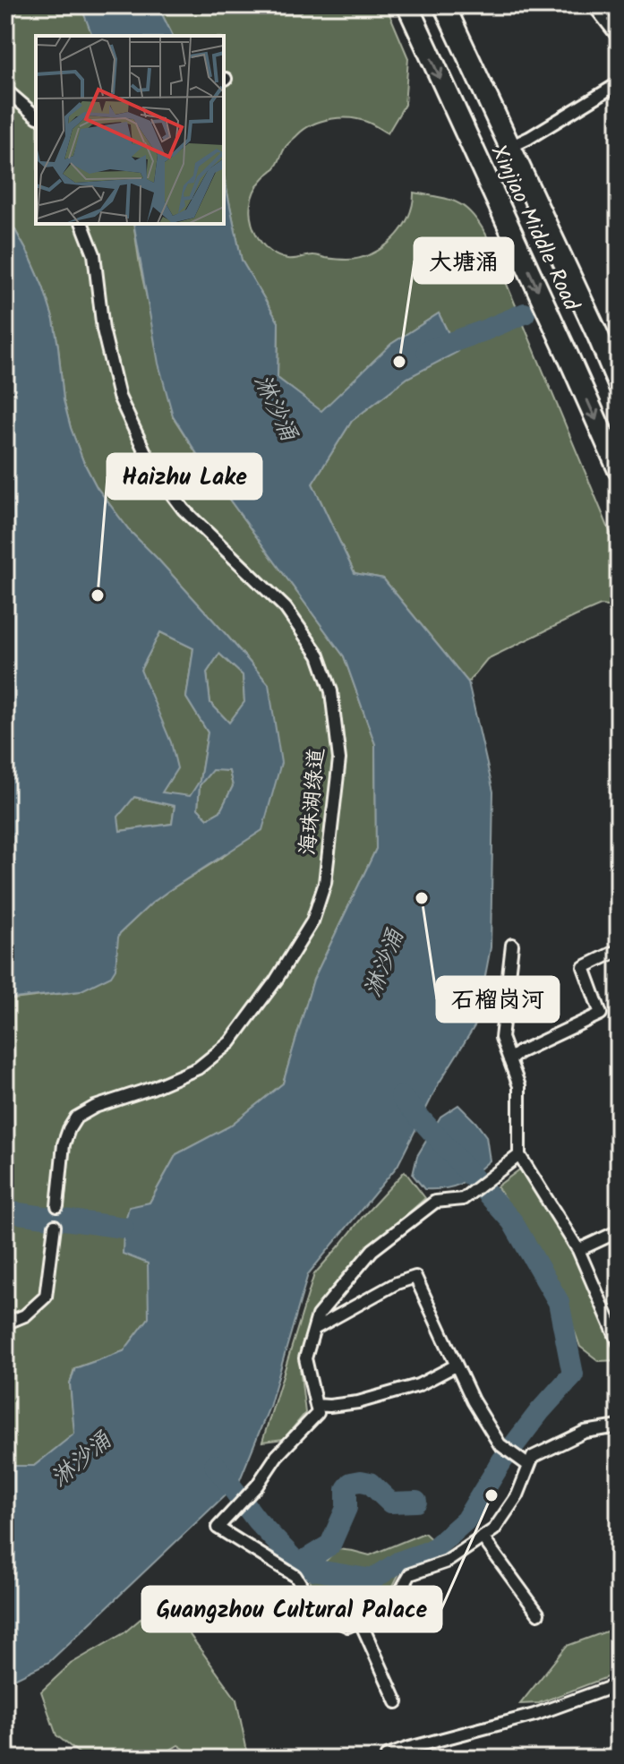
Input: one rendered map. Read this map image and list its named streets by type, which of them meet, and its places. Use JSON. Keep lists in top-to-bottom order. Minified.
{"streets":{"highway":["Xinjiao Middle Road"],"street":["海珠湖绿道"]},"water":["淋沙涌"],"places":["大塘涌","Haizhu Lake","石榴岗河","Guangzhou Cultural Palace"]}
